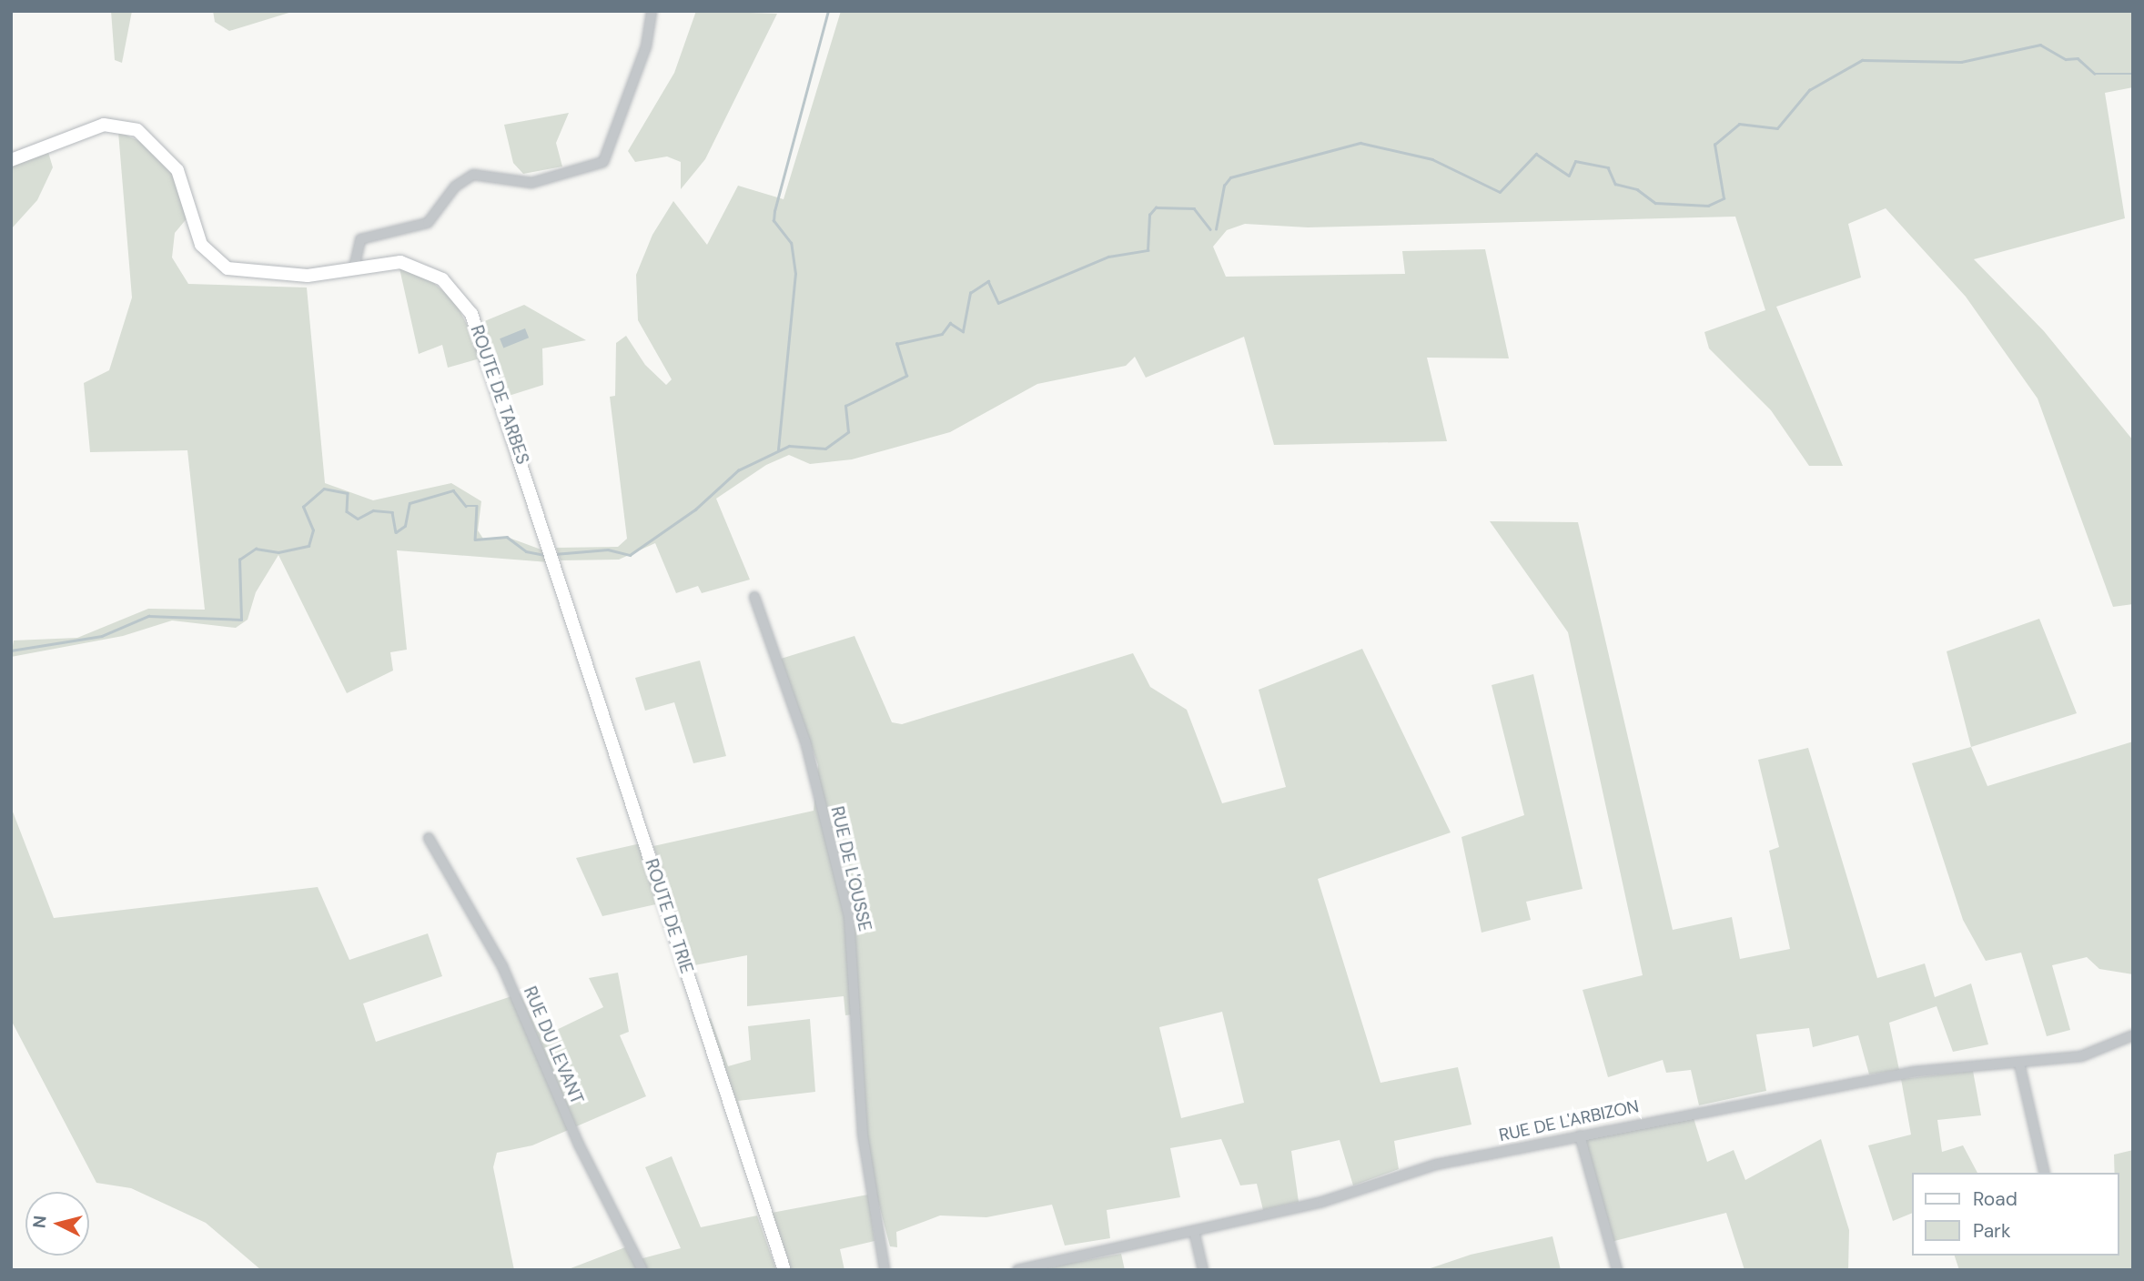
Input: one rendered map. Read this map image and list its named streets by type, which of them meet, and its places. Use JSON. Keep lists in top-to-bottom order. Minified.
{"streets":{"main road":["ROUTE DE TARBES","ROUTE DE TRIE"],"street":["RUE DE L'OUSSE","RUE DU LEVANT","RUE DE L'ARBIZON"]},"crossings":[["ROUTE DE TARBES","ROUTE DE TRIE"]],"legend":["Road","Park"],"north":"left"}
